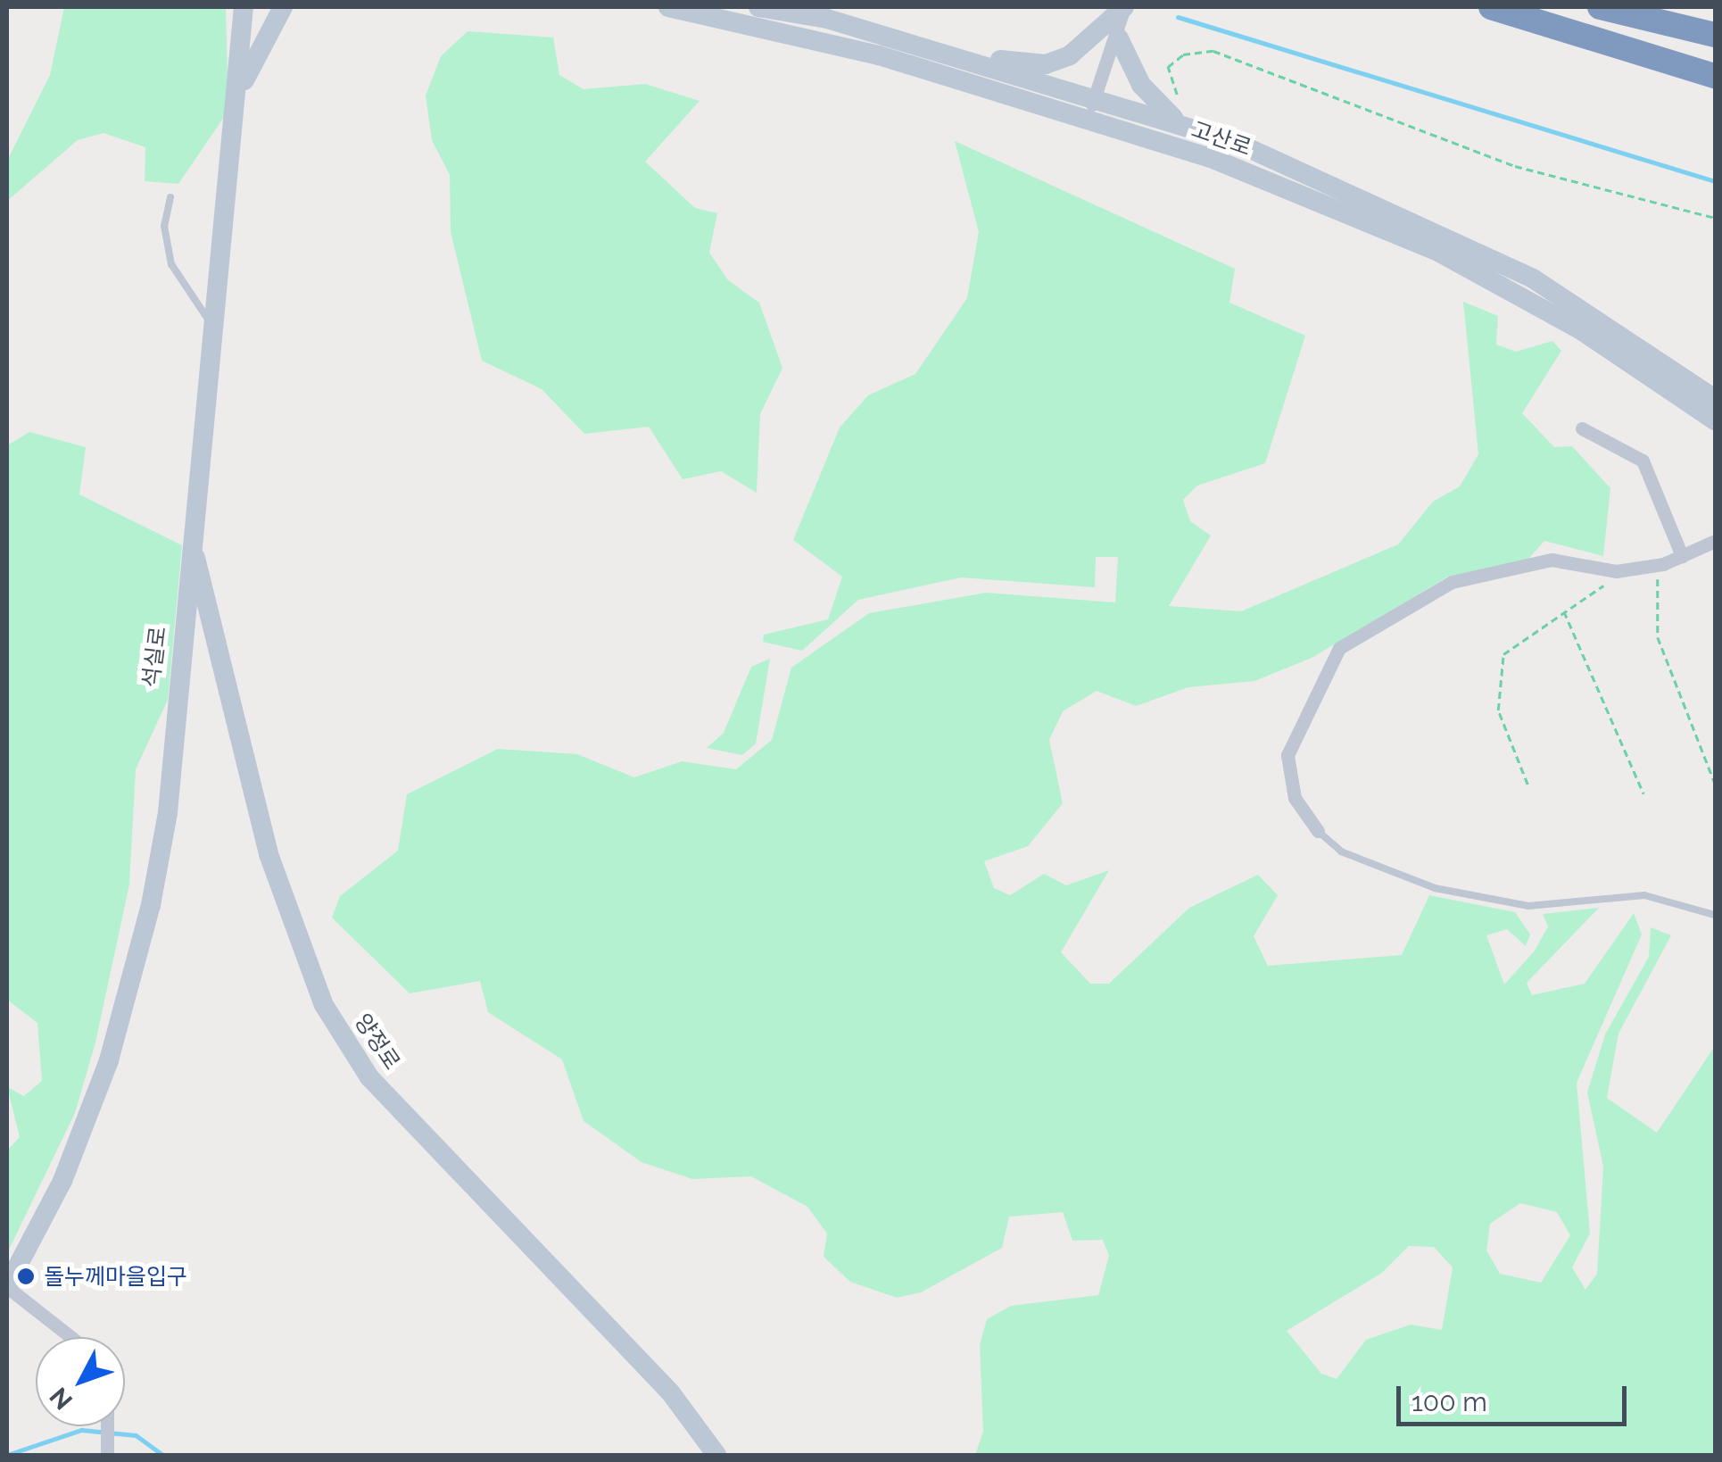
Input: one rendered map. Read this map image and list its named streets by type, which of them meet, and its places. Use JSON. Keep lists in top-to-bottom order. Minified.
{"streets":{"street":["고산로","석실로","양정로"]},"crossings":[["석실로","양정로"]],"places":["돌누께마을입구"],"scale_bar":"100 m","north":"bottom left"}
